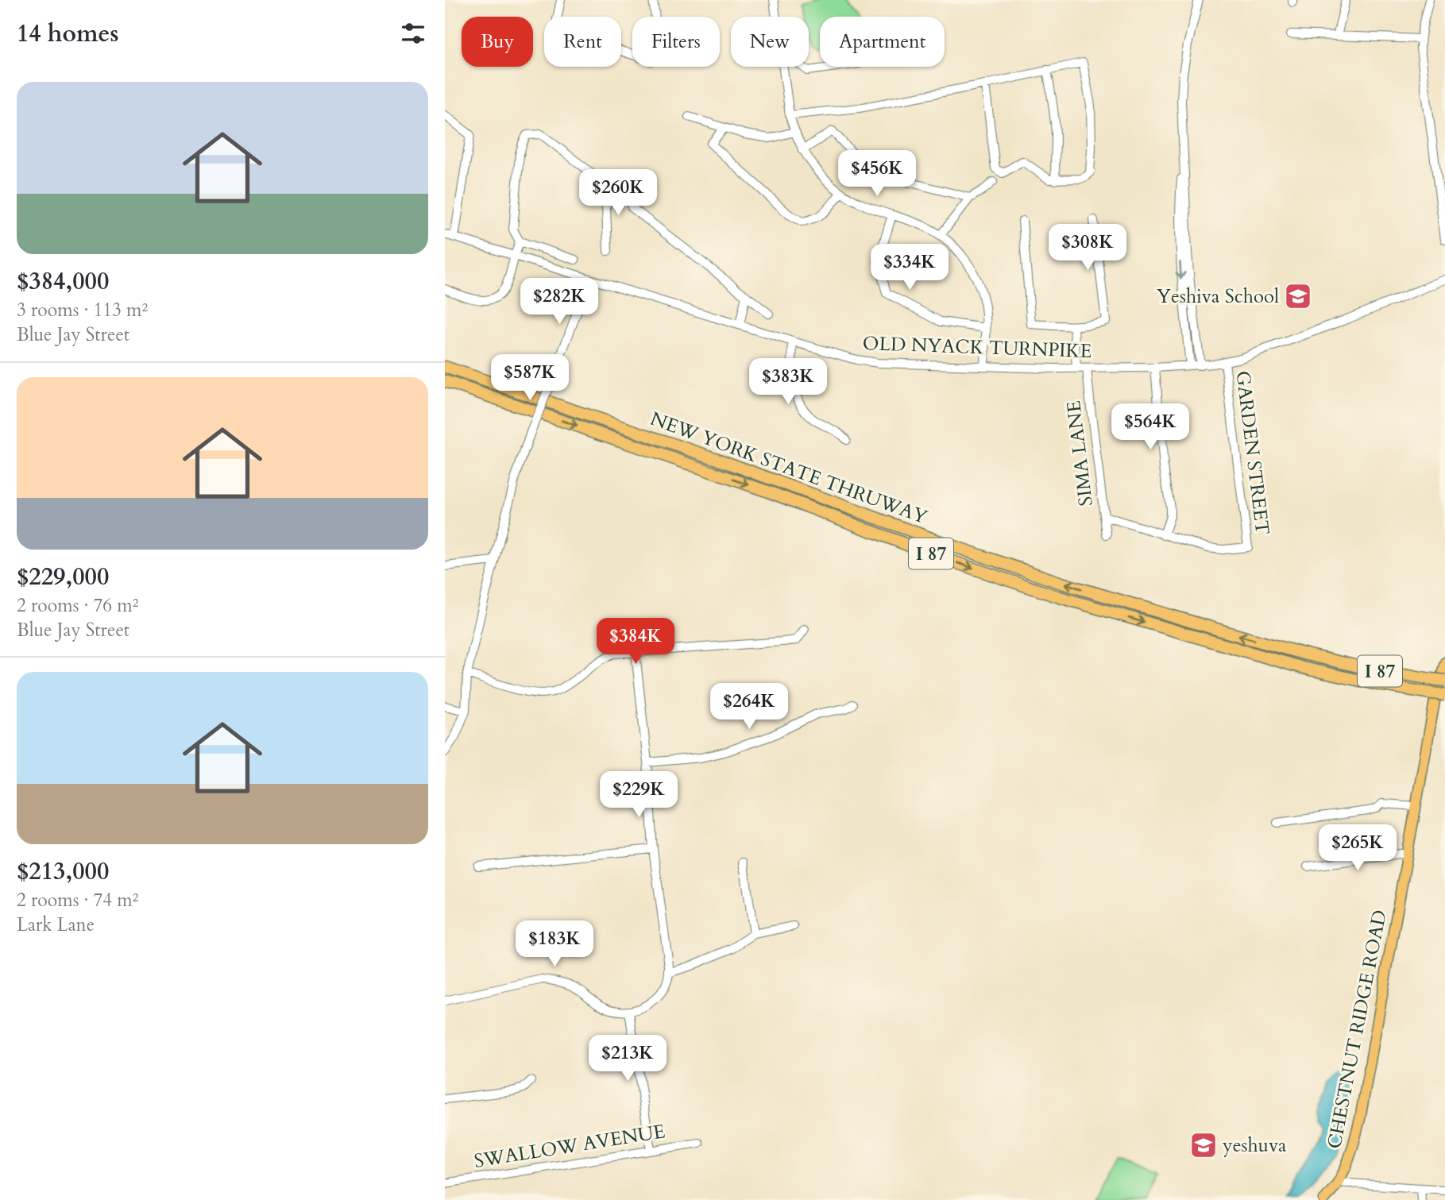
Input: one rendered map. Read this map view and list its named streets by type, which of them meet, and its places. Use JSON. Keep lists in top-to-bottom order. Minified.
{"streets":{"highway":["NEW YORK STATE THRUWAY","I 87"],"main road":["CHESTNUT RIDGE ROAD"],"street":["OLD NYACK TURNPIKE","GARDEN STREET","SIMA LANE","SWALLOW AVENUE"]},"crossings":[["OLD NYACK TURNPIKE","GARDEN STREET"],["OLD NYACK TURNPIKE","SIMA LANE"]],"places":{"school or university":["Yeshiva School","yeshuva"]},"page":{"heading":"14 homes","chip":["Buy","Rent","Filters","New","Apartment"],"list":[{"name":"$384,000","note":"3 rooms · 113 m² · Blue Jay Street"},{"name":"$229,000","note":"2 rooms · 76 m² · Blue Jay Street"},{"name":"$213,000","note":"2 rooms · 74 m² · Lark Lane"}],"price":["$456K","$260K","$308K","$334K","$282K","$587K","$383K","$564K","$384K","$264K","$229K","$265K","$183K","$213K"]}}
